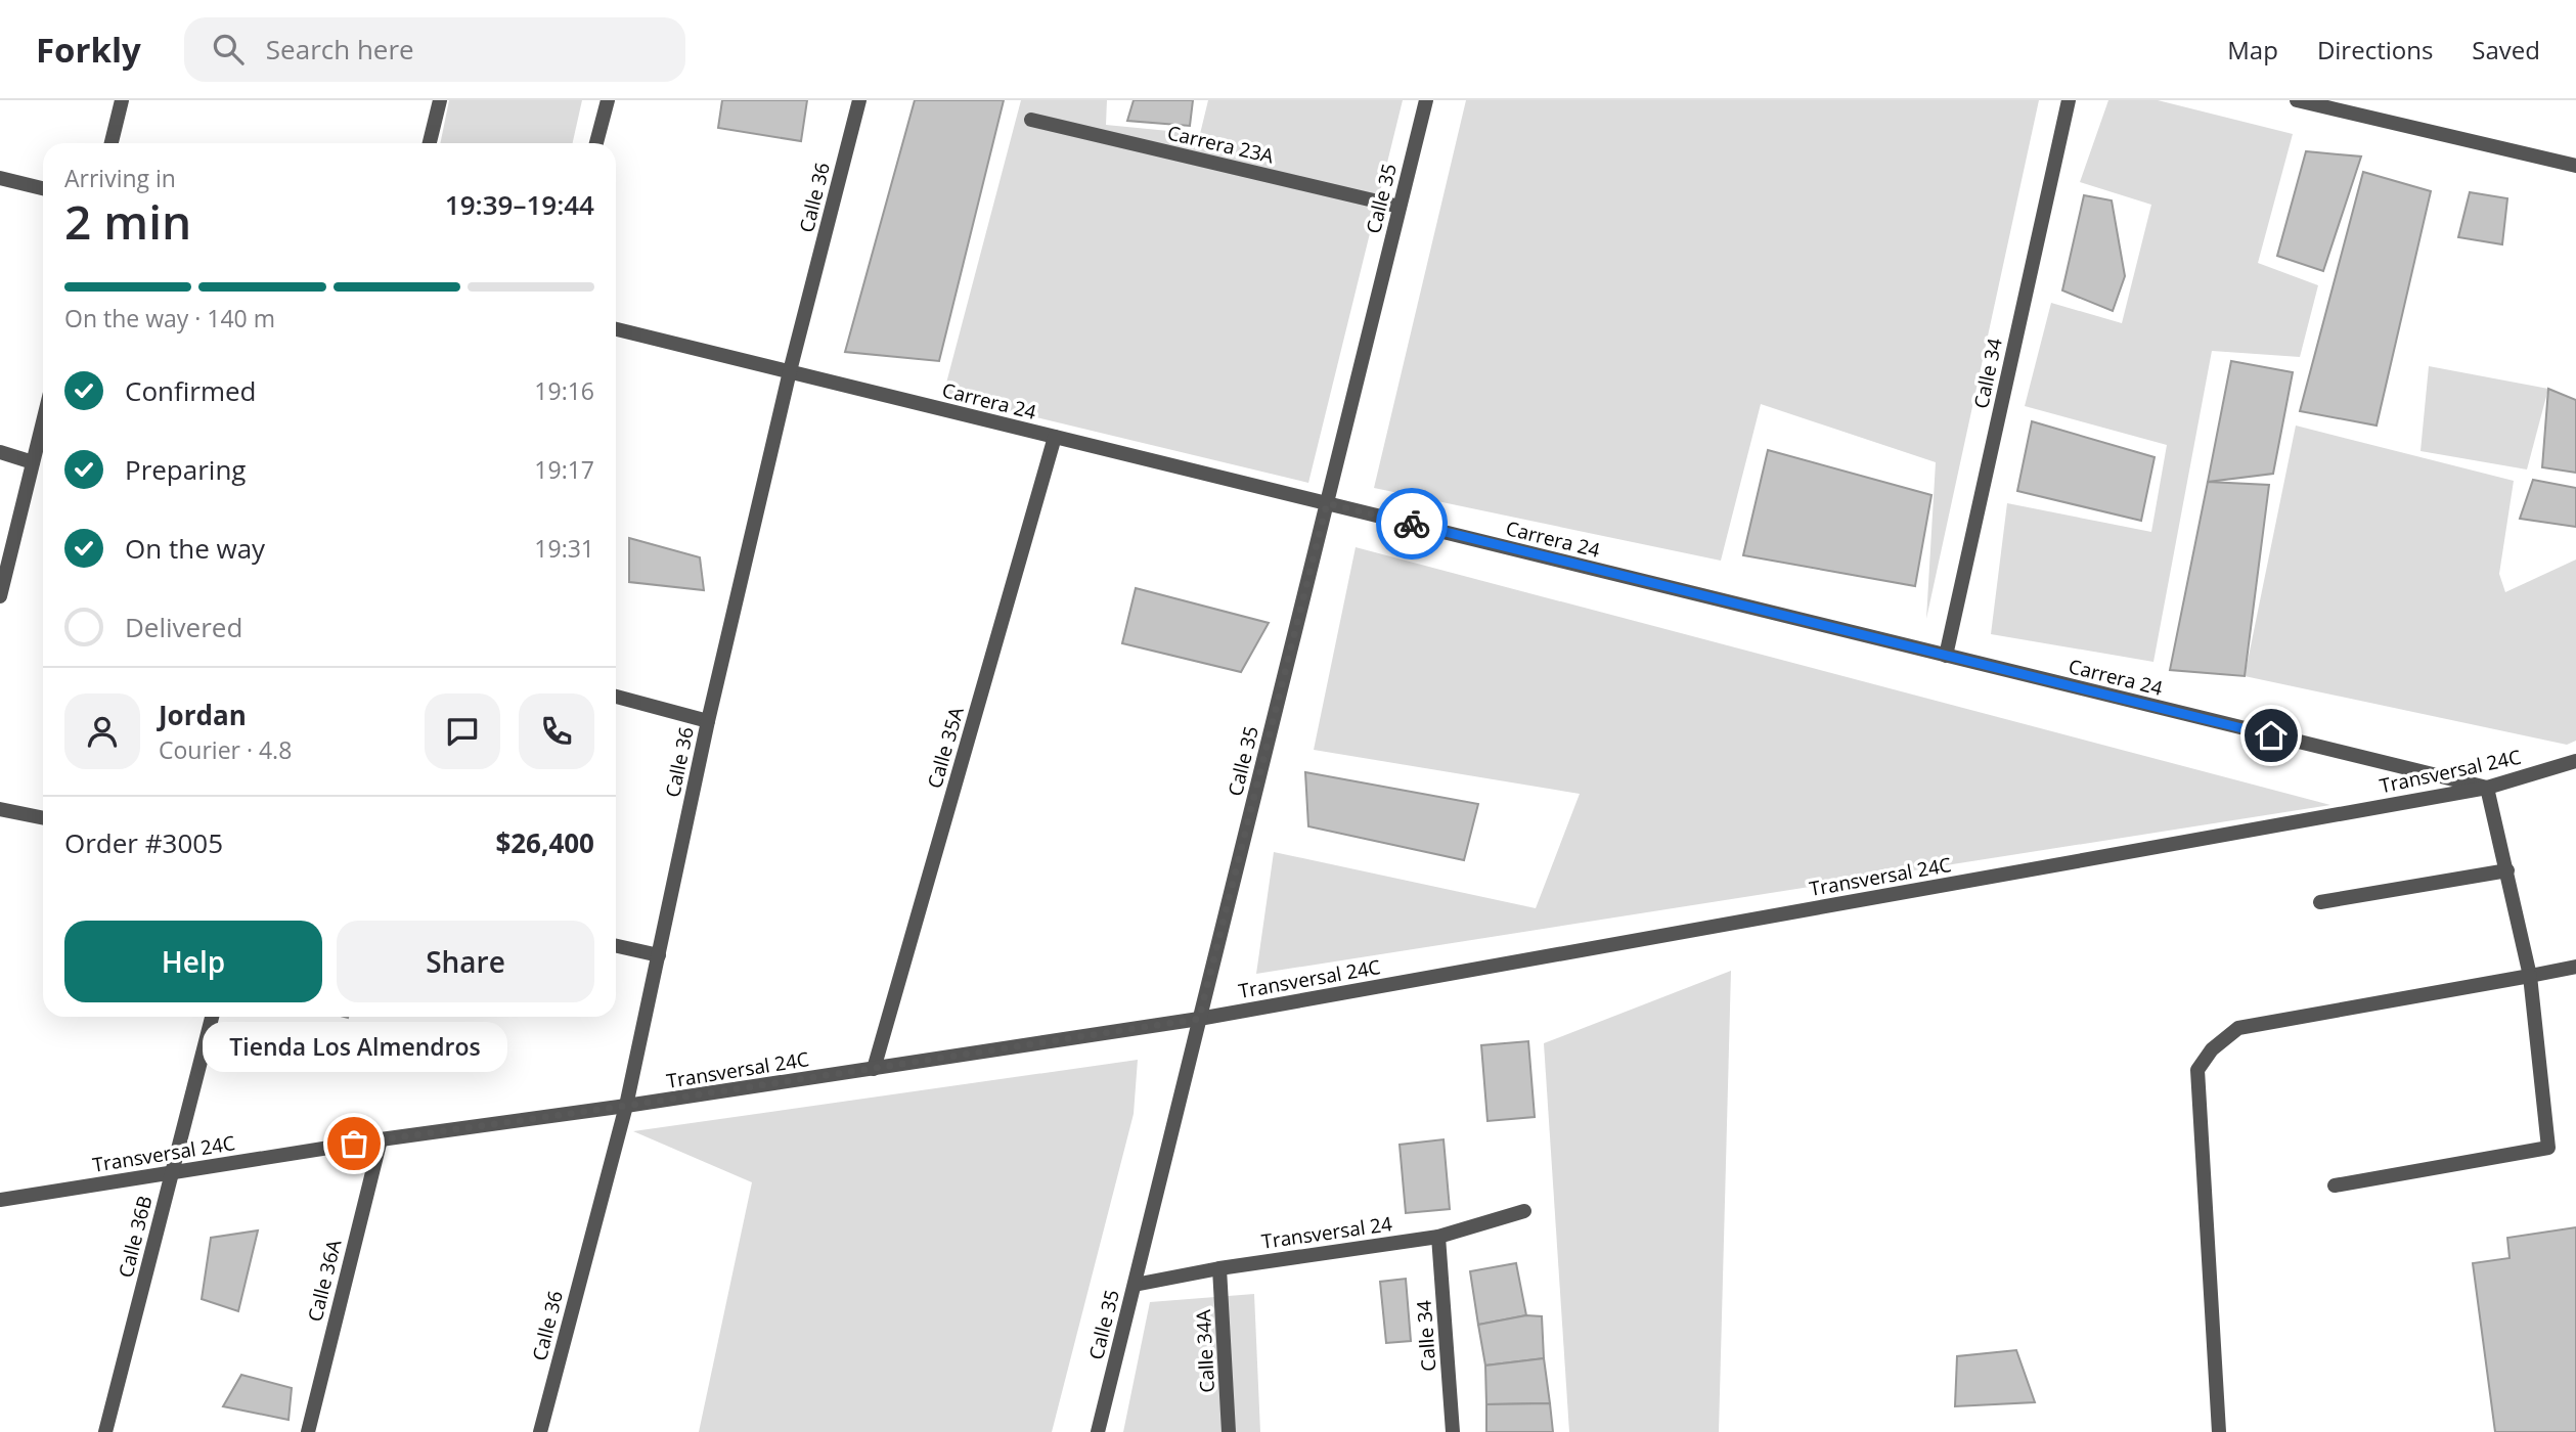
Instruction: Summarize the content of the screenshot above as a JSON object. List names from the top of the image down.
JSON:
{
  "streets": {
    "street": [
      "Carrera 23A",
      "Calle 36",
      "Calle 35",
      "Calle 34",
      "Carrera 24",
      "Calle 35A",
      "Transversal 24C",
      "Transversal 24",
      "Calle 36B",
      "Calle 36A",
      "Calle 34A"
    ]
  },
  "crossings": [
    ["Carrera 23A", "Calle 35"],
    ["Calle 36", "Carrera 24"],
    ["Calle 36", "Transversal 24C"],
    ["Calle 35", "Carrera 24"],
    ["Calle 35", "Transversal 24C"],
    ["Calle 35", "Transversal 24"],
    ["Calle 34", "Carrera 24"],
    ["Calle 34", "Transversal 24"],
    ["Carrera 24", "Calle 35A"],
    ["Carrera 24", "Transversal 24C"],
    ["Calle 35A", "Transversal 24C"],
    ["Transversal 24C", "Calle 36B"],
    ["Transversal 24C", "Calle 36A"],
    ["Transversal 24", "Calle 34A"]
  ],
  "places": ["Tienda Los Almendros"],
  "page": {
    "header": "Forkly",
    "search": "Search here",
    "nav": ["Map", "Directions", "Saved"],
    "heading": ["2 min", "Arriving in", "19:39–19:44"],
    "panel": [
      "Jordan",
      "Courier · 4.8",
      "Order #3005",
      "$26,400"
    ],
    "bar": "On the way · 140 m",
    "list": [
      ["Confirmed", "19:16"],
      ["Preparing", "19:17"],
      ["On the way", "19:31"],
      "Delivered"
    ],
    "buttons": ["Help", "Share"],
    "bubble": "Tienda Los Almendros"
  }
}
